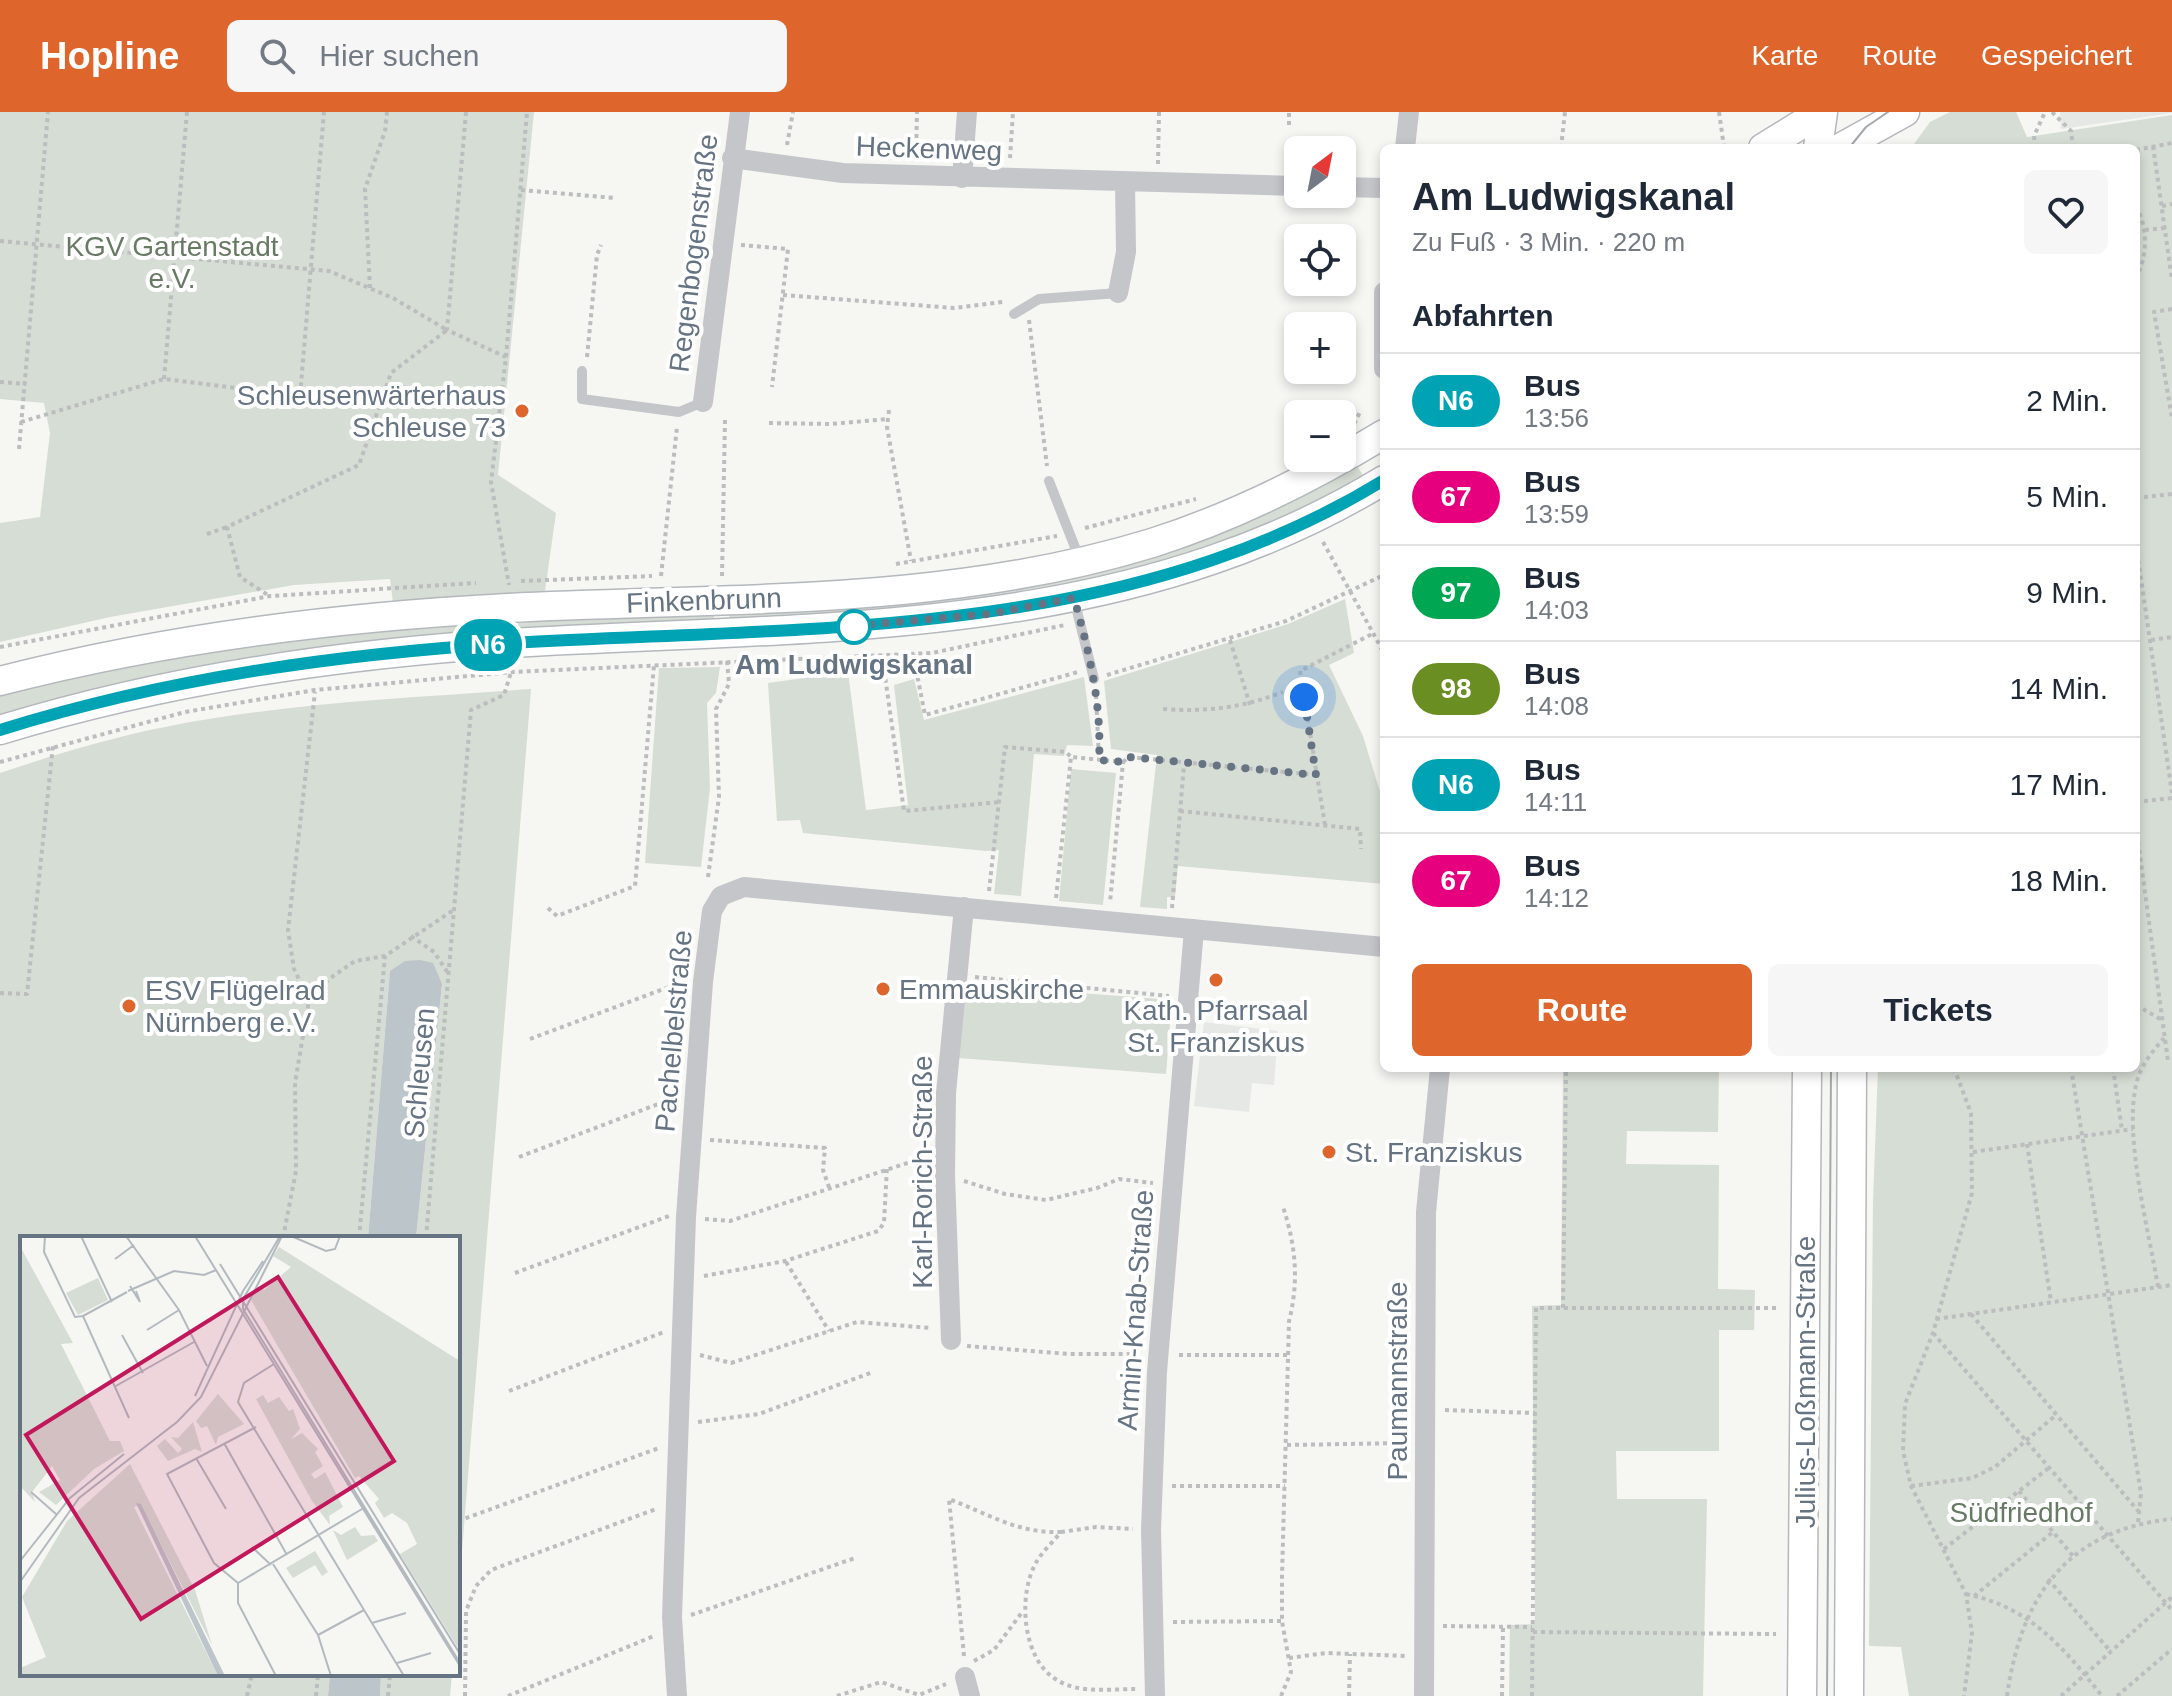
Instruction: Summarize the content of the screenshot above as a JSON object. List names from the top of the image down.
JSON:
{
  "streets": {
    "main road": ["Finkenbrunn", "Julius-Loßmann-Straße"],
    "street": [
      "Heckenweg",
      "Regenbogenstraße",
      "Pachelbelstraße",
      "Karl-Rorich-Straße",
      "Armin-Knab-Straße",
      "Paumannstraße"
    ],
    "path": ["Schleusen"]
  },
  "crossings": [
    ["Heckenweg", "Regenbogenstraße"],
    ["Pachelbelstraße", "Karl-Rorich-Straße"],
    ["Pachelbelstraße", "Armin-Knab-Straße"]
  ],
  "parks": ["KGV Gartenstadt e.V.", "Südfriedhof"],
  "places": [
    "Schleusenwärterhaus Schleuse 73",
    "Am Ludwigskanal",
    "Kath. Pfarrsaal St. Franziskus",
    "Emmauskirche",
    "ESV Flügelrad Nürnberg e.V.",
    "St. Franziskus"
  ],
  "lines": ["bus line N6"],
  "north": "top right",
  "page": {
    "header": "Hopline",
    "search": "Hier suchen",
    "nav": ["Karte", "Route", "Gespeichert"],
    "on_map": "N6",
    "map_buttons": ["+", "−"],
    "heading": [
      ["Am Ludwigskanal", "Zu Fuß · 3 Min. · 220 m"],
      "Abfahrten"
    ],
    "list": [
      {
        "mark": "N6",
        "name": "Bus",
        "note": "13:56",
        "value": "2 Min."
      },
      {
        "mark": "67",
        "name": "Bus",
        "note": "13:59",
        "value": "5 Min."
      },
      {
        "mark": "97",
        "name": "Bus",
        "note": "14:03",
        "value": "9 Min."
      },
      {
        "mark": "98",
        "name": "Bus",
        "note": "14:08",
        "value": "14 Min."
      },
      {
        "mark": "N6",
        "name": "Bus",
        "note": "14:11",
        "value": "17 Min."
      },
      {
        "mark": "67",
        "name": "Bus",
        "note": "14:12",
        "value": "18 Min."
      }
    ],
    "buttons": ["Route", "Tickets"]
  }
}
